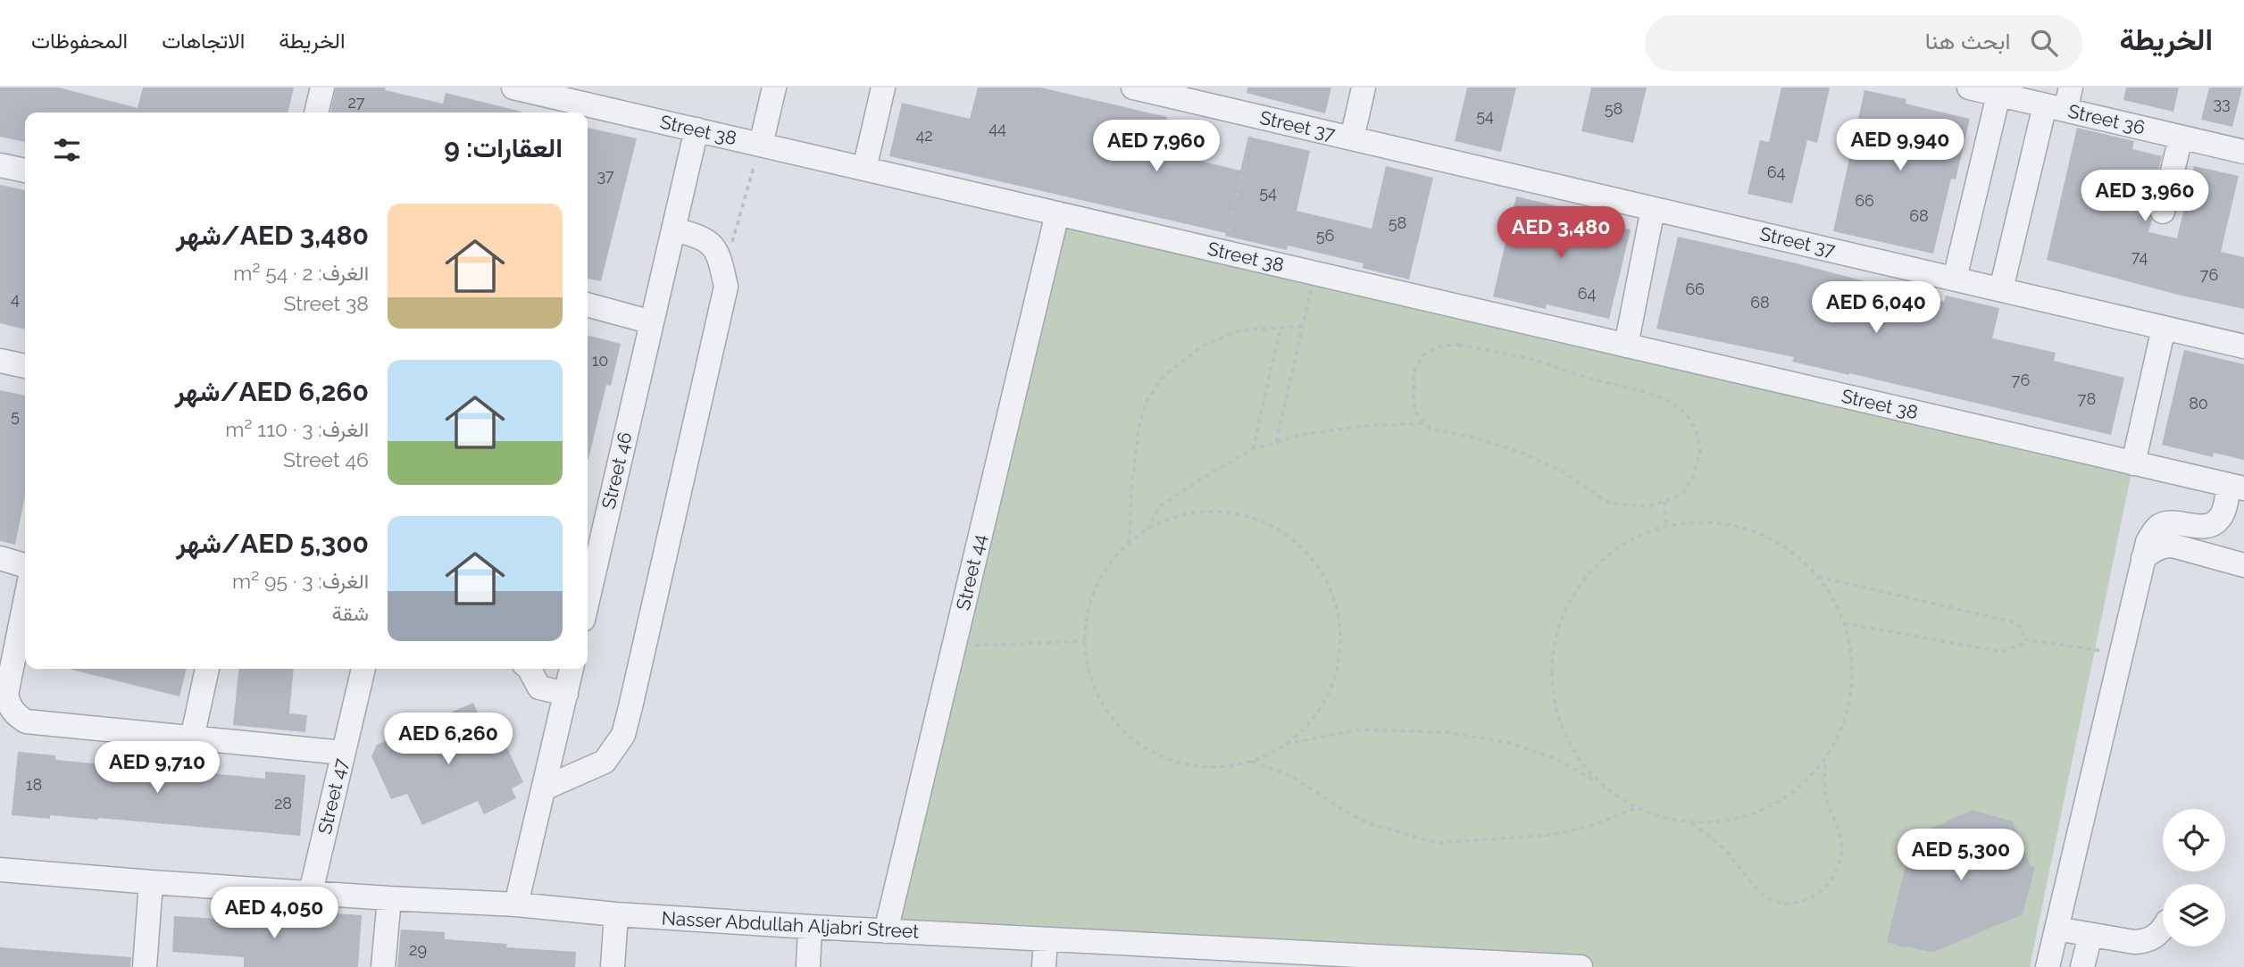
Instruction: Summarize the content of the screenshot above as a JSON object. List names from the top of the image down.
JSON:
{
  "streets": {
    "street": [
      "Street 36",
      "Street 37",
      "Street 38",
      "Street 46",
      "Street 44",
      "Street 47",
      "Nasser Abdullah Aljabri Street"
    ]
  },
  "crossings": [
    ["Street 38", "Street 46"],
    ["Street 38", "Street 44"],
    ["Street 44", "Nasser Abdullah Aljabri Street"],
    ["Street 47", "Nasser Abdullah Aljabri Street"]
  ],
  "house_numbers": [
    "27",
    "33",
    "58",
    "54",
    "44",
    "42",
    "64",
    "37",
    "54",
    "66",
    "68",
    "58",
    "56",
    "74",
    "76",
    "66",
    "64",
    "4",
    "68",
    "10",
    "76",
    "78",
    "80",
    "5",
    "18",
    "28",
    "29"
  ],
  "page": {
    "header": "الخريطة",
    "search": "ابحث هنا",
    "nav": ["الخريطة", "الاتجاهات", "المحفوظات"],
    "heading": "العقارات: 9",
    "price": [
      "AED 9,940",
      "AED 7,960",
      "AED 3,960",
      "AED 3,480",
      "AED 6,040",
      "AED 6,260",
      "AED 9,710",
      "AED 5,300",
      "AED 4,050"
    ],
    "list": [
      {
        "name": "AED 3,480/شهر",
        "note": "الغرف: 2 · 54 m² · Street 38"
      },
      {
        "name": "AED 6,260/شهر",
        "note": "الغرف: 3 · 110 m² · Street 46"
      },
      {
        "name": "AED 5,300/شهر",
        "note": "الغرف: 3 · 95 m² · شقة"
      }
    ]
  }
}
